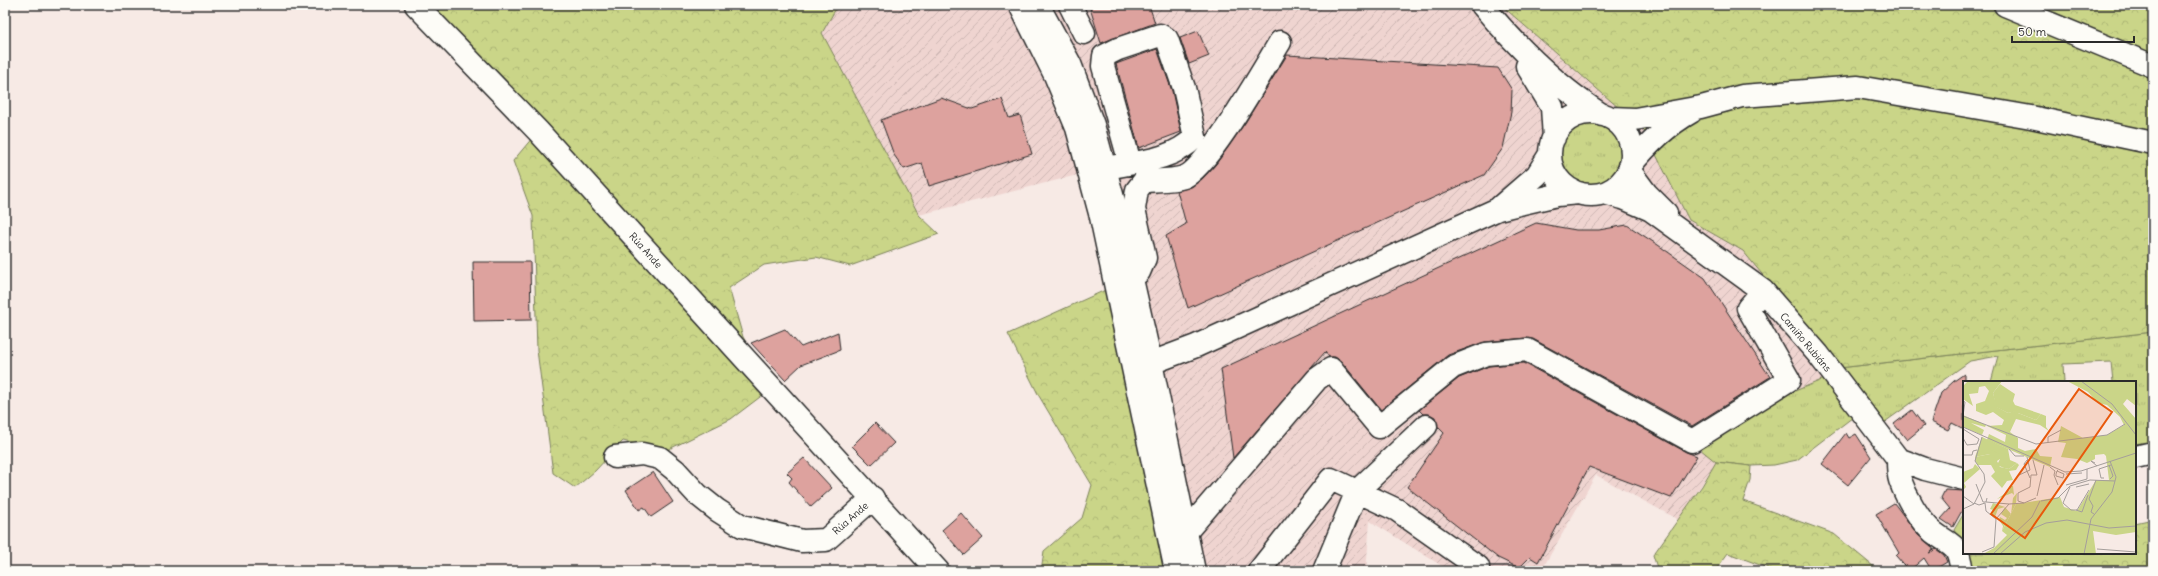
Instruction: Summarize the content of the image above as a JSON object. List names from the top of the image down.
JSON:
{
  "streets": {
    "main road": ["Rúa Ande", "Camiño Rubiáns"]
  },
  "scale_bar": "50 m"
}
